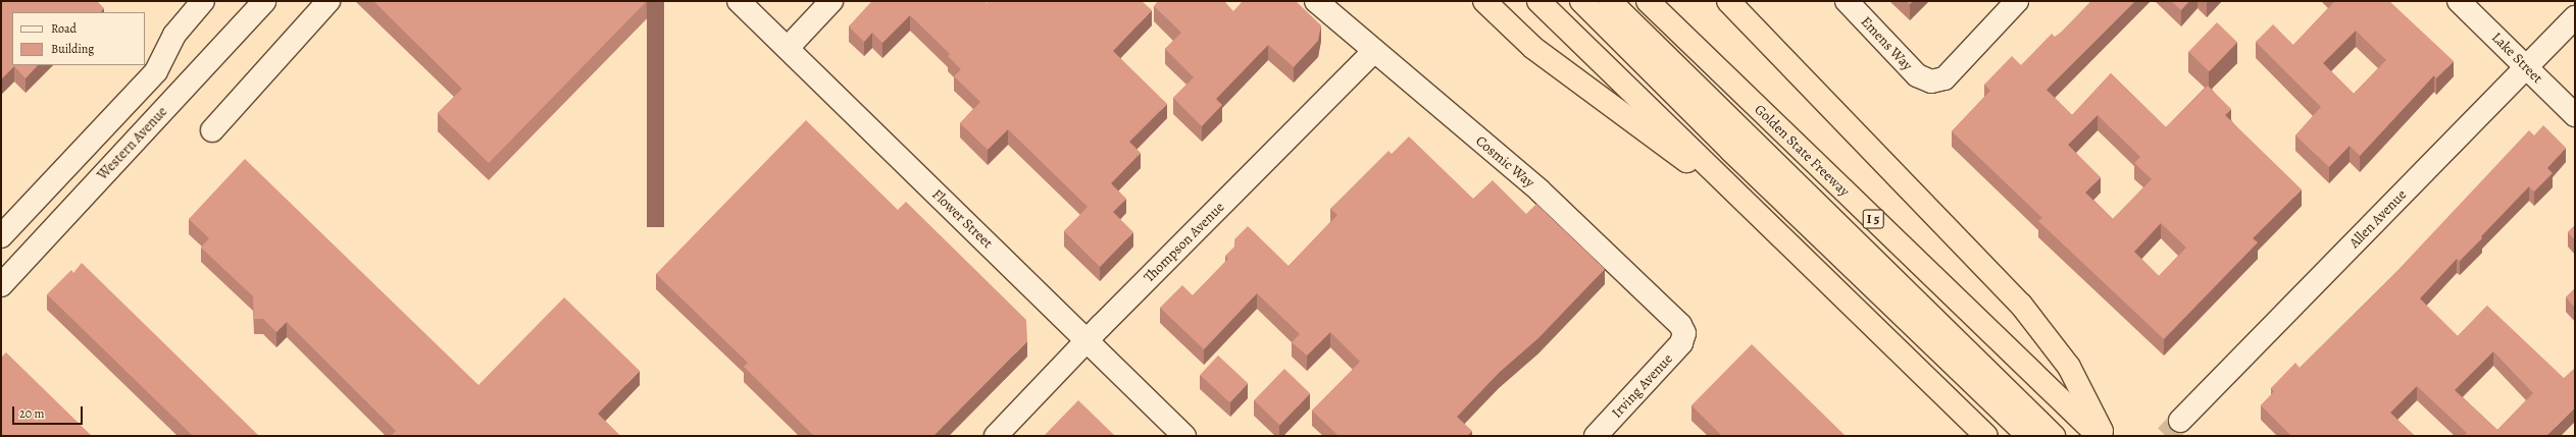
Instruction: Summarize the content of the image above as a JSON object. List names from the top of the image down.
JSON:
{
  "streets": {
    "highway": ["Golden State Freeway", "I 5"],
    "street": [
      "Emens Way",
      "Lake Street",
      "Western Avenue",
      "Cosmic Way",
      "Flower Street",
      "Allen Avenue",
      "Thompson Avenue",
      "Irving Avenue"
    ]
  },
  "crossings": [
    ["Lake Street", "Allen Avenue"],
    ["Cosmic Way", "Thompson Avenue"],
    ["Cosmic Way", "Irving Avenue"],
    ["Flower Street", "Thompson Avenue"]
  ],
  "legend": ["Road", "Building"],
  "scale_bar": "20 m"
}
